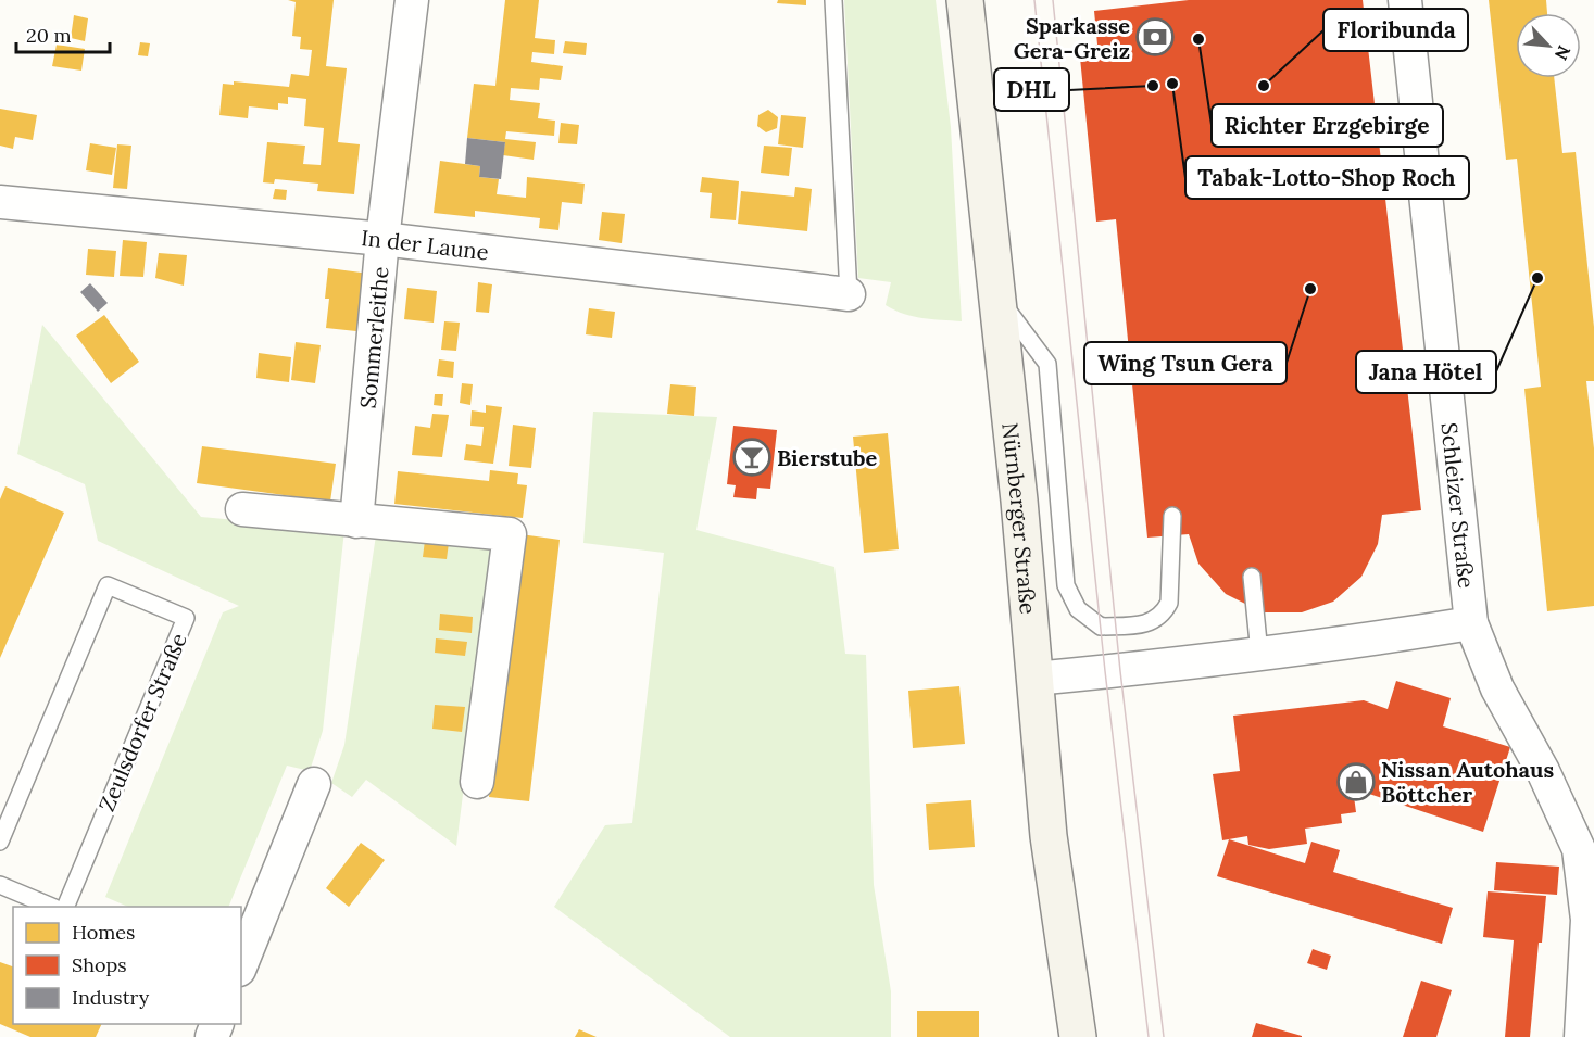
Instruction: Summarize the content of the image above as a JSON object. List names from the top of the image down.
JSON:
{
  "streets": {
    "main road": ["Nürnberger Straße"],
    "street": ["In der Laune", "Sommerleithe", "Schleizer Straße"],
    "lane": ["Zeulsdorfer Straße"]
  },
  "crossings": [
    ["In der Laune", "Sommerleithe"]
  ],
  "places": {
    "bank": ["Sparkasse Gera-Greiz"],
    "other": [
      "Richter Erzgebirge",
      "Tabak-Lotto-Shop Roch",
      "DHL",
      "Floribunda",
      "Jana Hötel",
      "Wing Tsun Gera"
    ],
    "bar": ["Bierstube"],
    "shop": ["Nissan Autohaus Böttcher"]
  },
  "legend": ["Homes", "Shops", "Industry"],
  "scale_bar": "20 m",
  "north": "bottom right"
}
